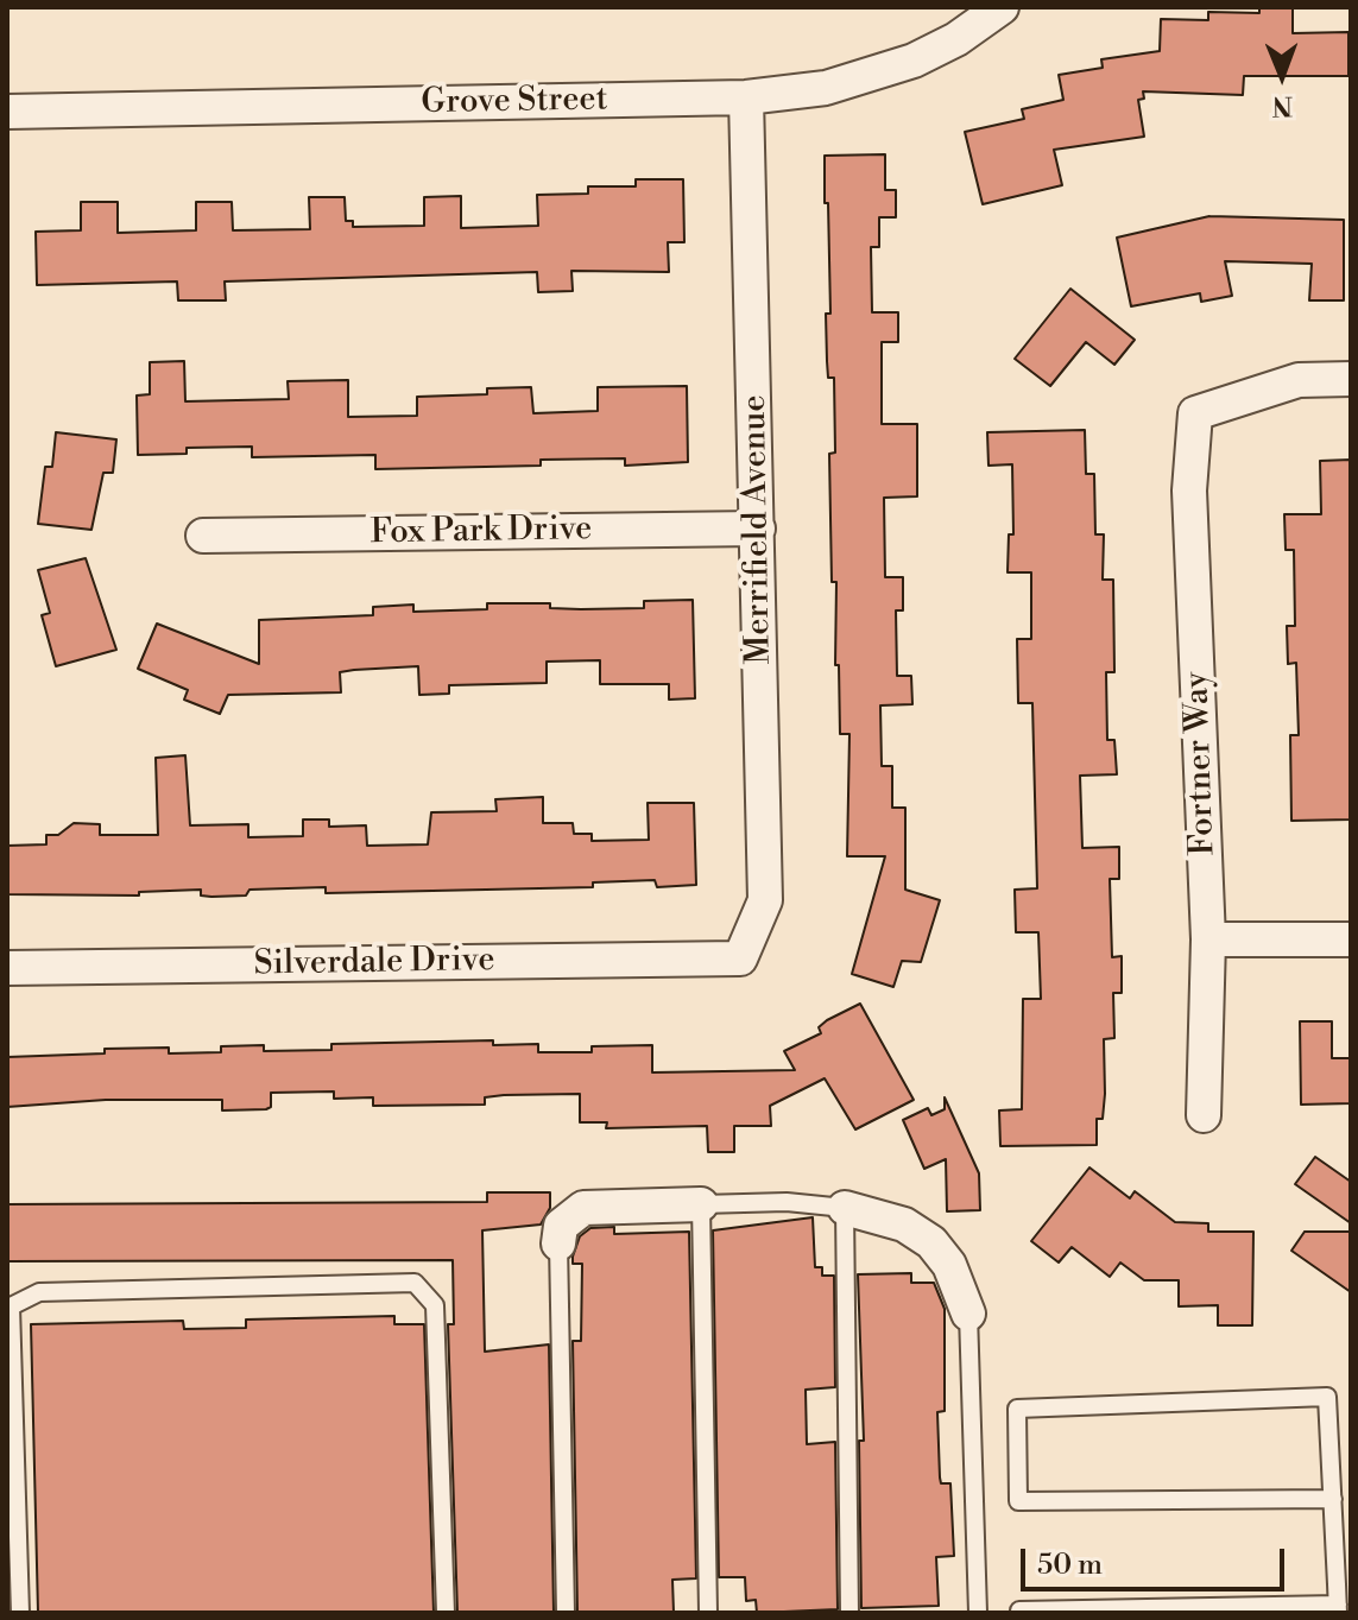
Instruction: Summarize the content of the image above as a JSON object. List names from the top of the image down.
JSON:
{
  "streets": {
    "street": [
      "Grove Street",
      "Merrifield Avenue",
      "Fox Park Drive",
      "Fortner Way",
      "Silverdale Drive"
    ]
  },
  "crossings": [
    ["Grove Street", "Merrifield Avenue"],
    ["Merrifield Avenue", "Fox Park Drive"],
    ["Merrifield Avenue", "Silverdale Drive"]
  ],
  "scale_bar": "50 m",
  "north": "bottom"
}
